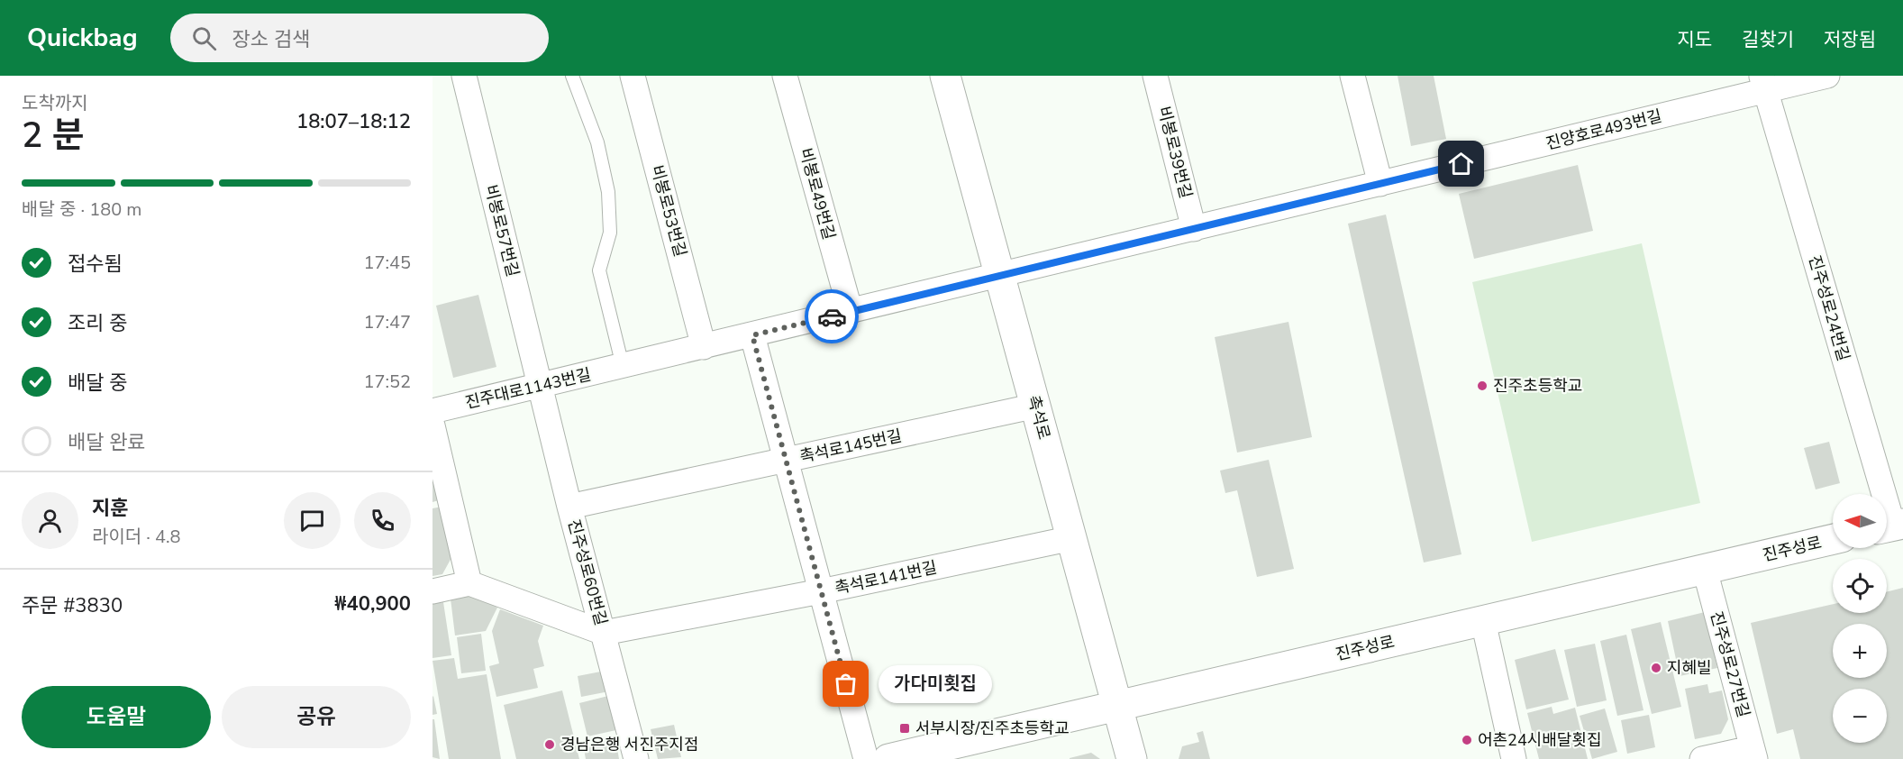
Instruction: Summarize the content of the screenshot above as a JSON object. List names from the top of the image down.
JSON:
{
  "streets": {
    "street": [
      "진양호로493번길",
      "비봉로39번길",
      "비봉로49번길",
      "비봉로53번길",
      "비봉로57번길",
      "진주성로24번길",
      "진주대로1143번길",
      "촉석로",
      "촉석로145번길",
      "진주성로",
      "진주성로60번길",
      "촉석로141번길",
      "진주성로27번길"
    ]
  },
  "crossings": [
    ["진양호로493번길", "비봉로39번길"],
    ["진양호로493번길", "진주성로24번길"],
    ["진양호로493번길", "진주대로1143번길"],
    ["진양호로493번길", "촉석로"],
    ["비봉로49번길", "진주대로1143번길"],
    ["비봉로53번길", "진주대로1143번길"],
    ["비봉로57번길", "진주대로1143번길"],
    ["비봉로57번길", "진주성로60번길"],
    ["진주대로1143번길", "촉석로"],
    ["진주대로1143번길", "진주성로60번길"],
    ["촉석로", "촉석로145번길"],
    ["촉석로", "진주성로"],
    ["촉석로", "촉석로141번길"],
    ["촉석로145번길", "진주성로60번길"],
    ["진주성로", "진주성로27번길"],
    ["진주성로60번길", "촉석로141번길"]
  ],
  "places": {
    "other": [
      "진주초등학교",
      "지혜빌",
      "가다미횟집",
      "어촌24시배달횟집",
      "경남은행 서진주지점"
    ],
    "transit": ["서부시장/진주초등학교"]
  },
  "north": "left",
  "page": {
    "header": "Quickbag",
    "search": "장소 검색",
    "nav": ["지도", "길찾기", "저장됨"],
    "heading": ["2 분", "도착까지", "18:07–18:12"],
    "panel": [
      "지훈",
      "라이더 · 4.8",
      "주문 #3830",
      "₩40,900"
    ],
    "bar": "배달 중 · 180 m",
    "list": [
      ["접수됨", "17:45"],
      ["조리 중", "17:47"],
      ["배달 중", "17:52"],
      "배달 완료"
    ],
    "map_buttons": ["+", "−"],
    "bubble": "가다미횟집",
    "buttons": ["도움말", "공유"]
  }
}
